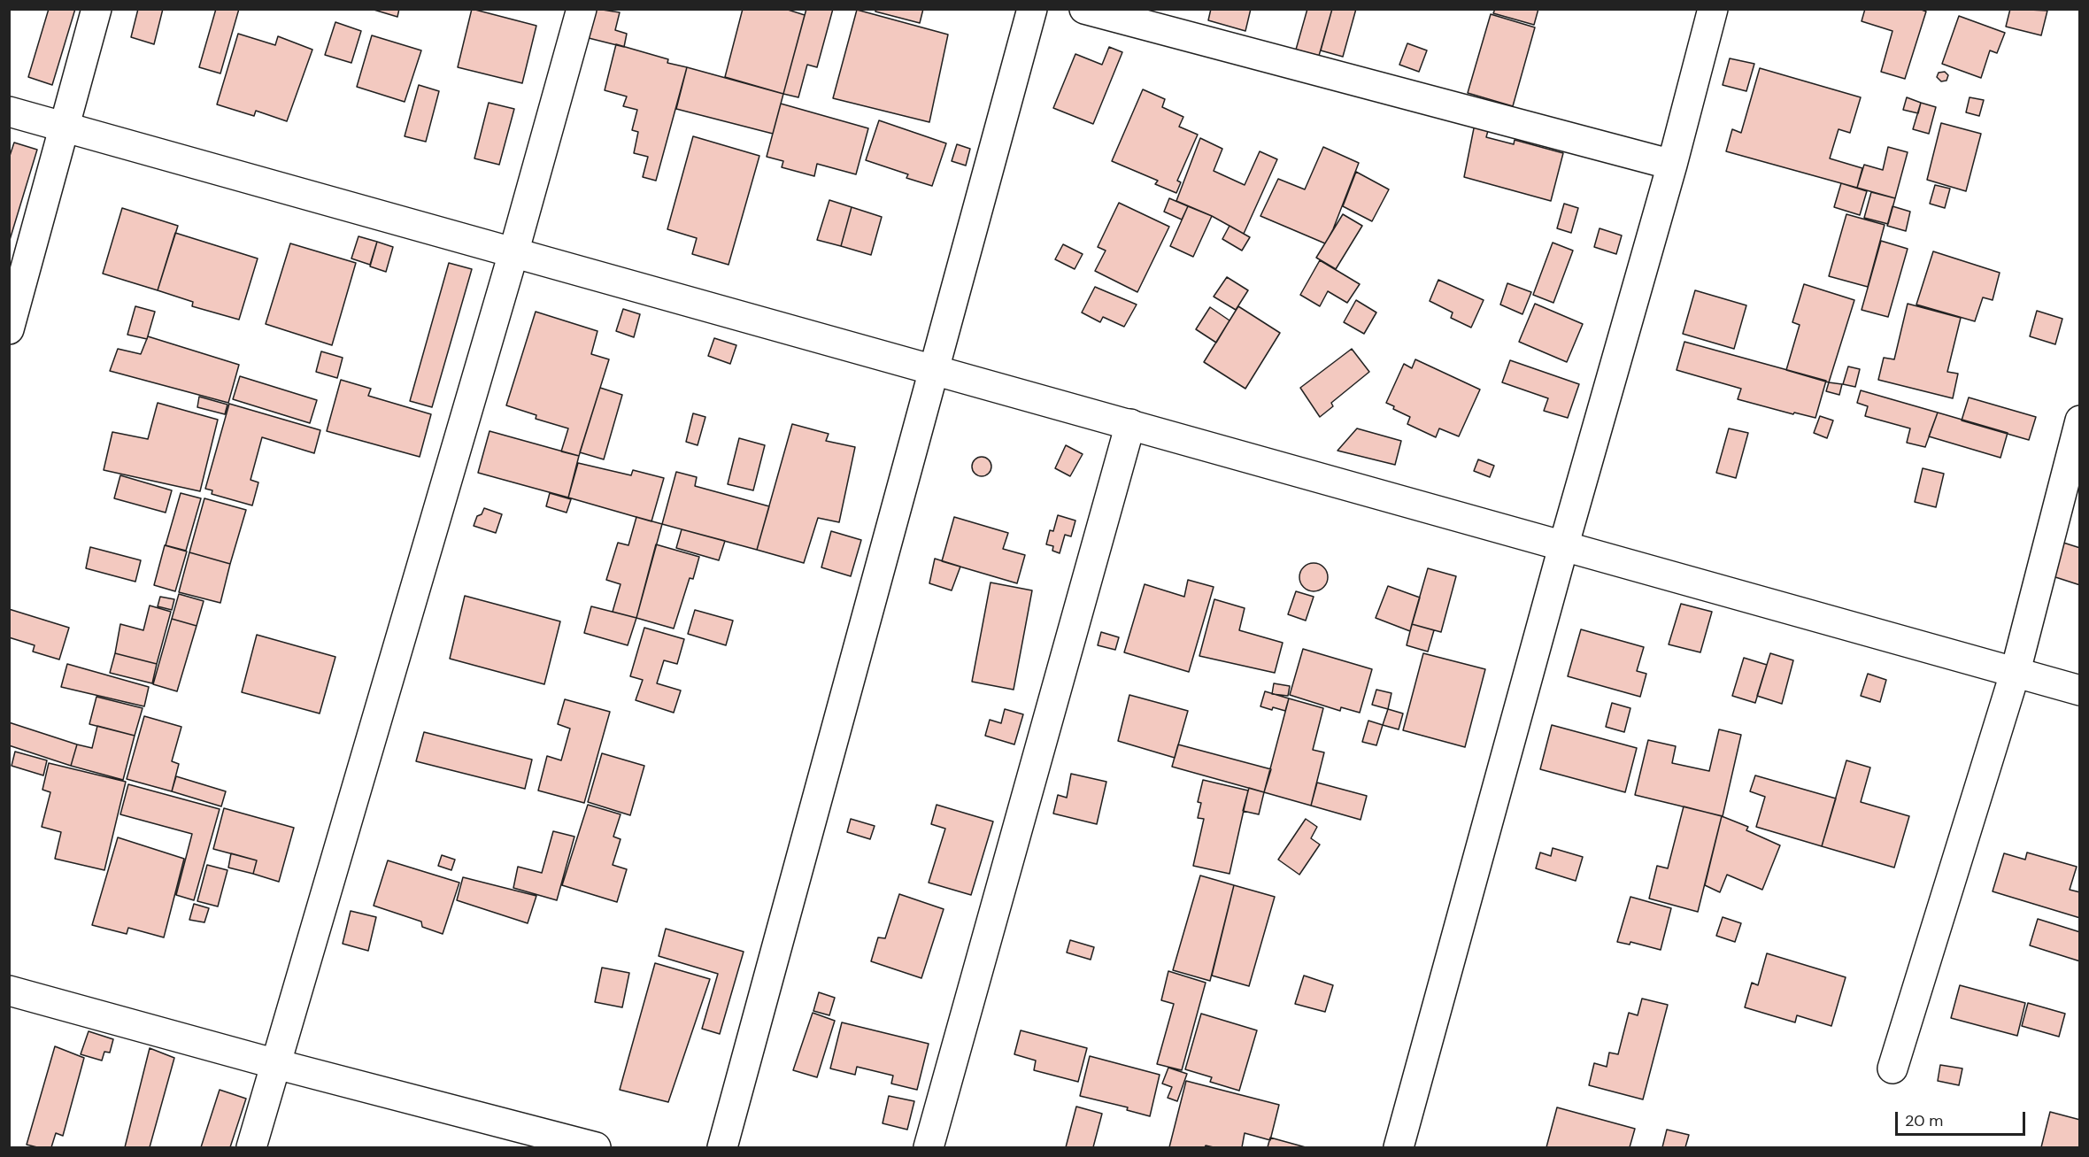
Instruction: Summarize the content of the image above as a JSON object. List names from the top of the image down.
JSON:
{
  "scale_bar": "20 m"
}
